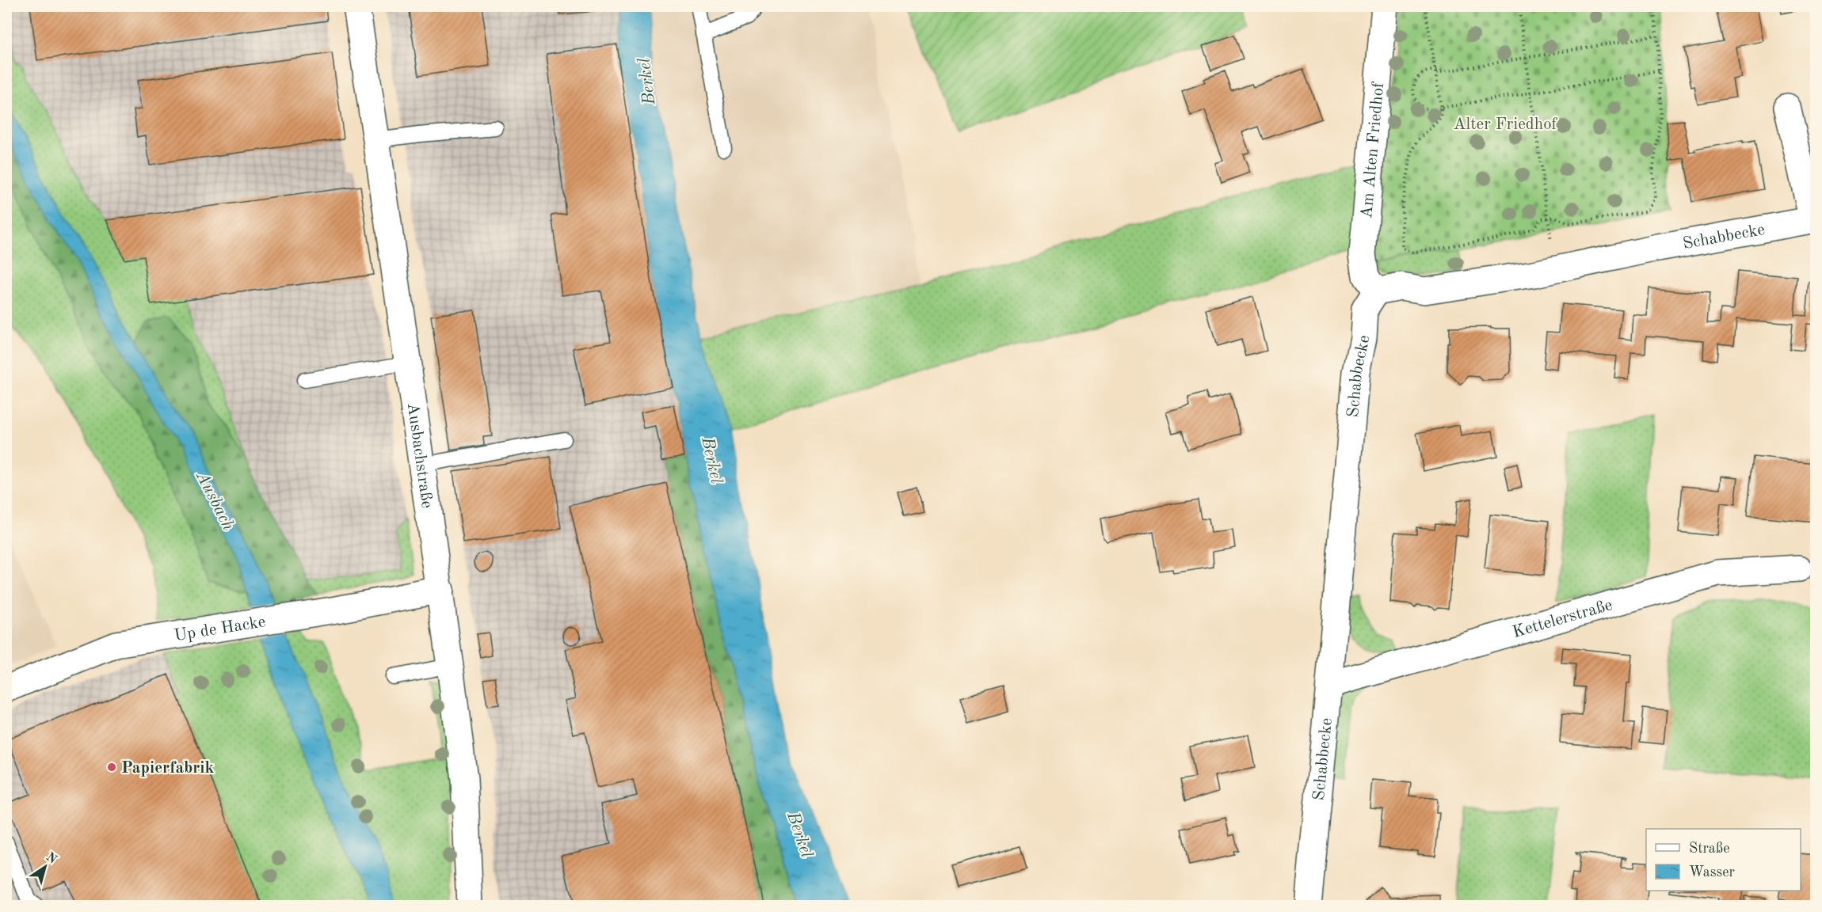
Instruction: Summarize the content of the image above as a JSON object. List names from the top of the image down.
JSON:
{
  "streets": {
    "street": [
      "Am Alten Friedhof",
      "Schabbecke",
      "Ausbachstraße",
      "Kettelerstraße",
      "Up de Hacke"
    ]
  },
  "crossings": [
    ["Am Alten Friedhof", "Schabbecke"],
    ["Schabbecke", "Kettelerstraße"],
    ["Ausbachstraße", "Up de Hacke"]
  ],
  "water": ["Berkel", "Ausbach"],
  "parks": ["Alter Friedhof"],
  "places": ["Papierfabrik"],
  "legend": ["Straße", "Wasser"],
  "north": "top right"
}
